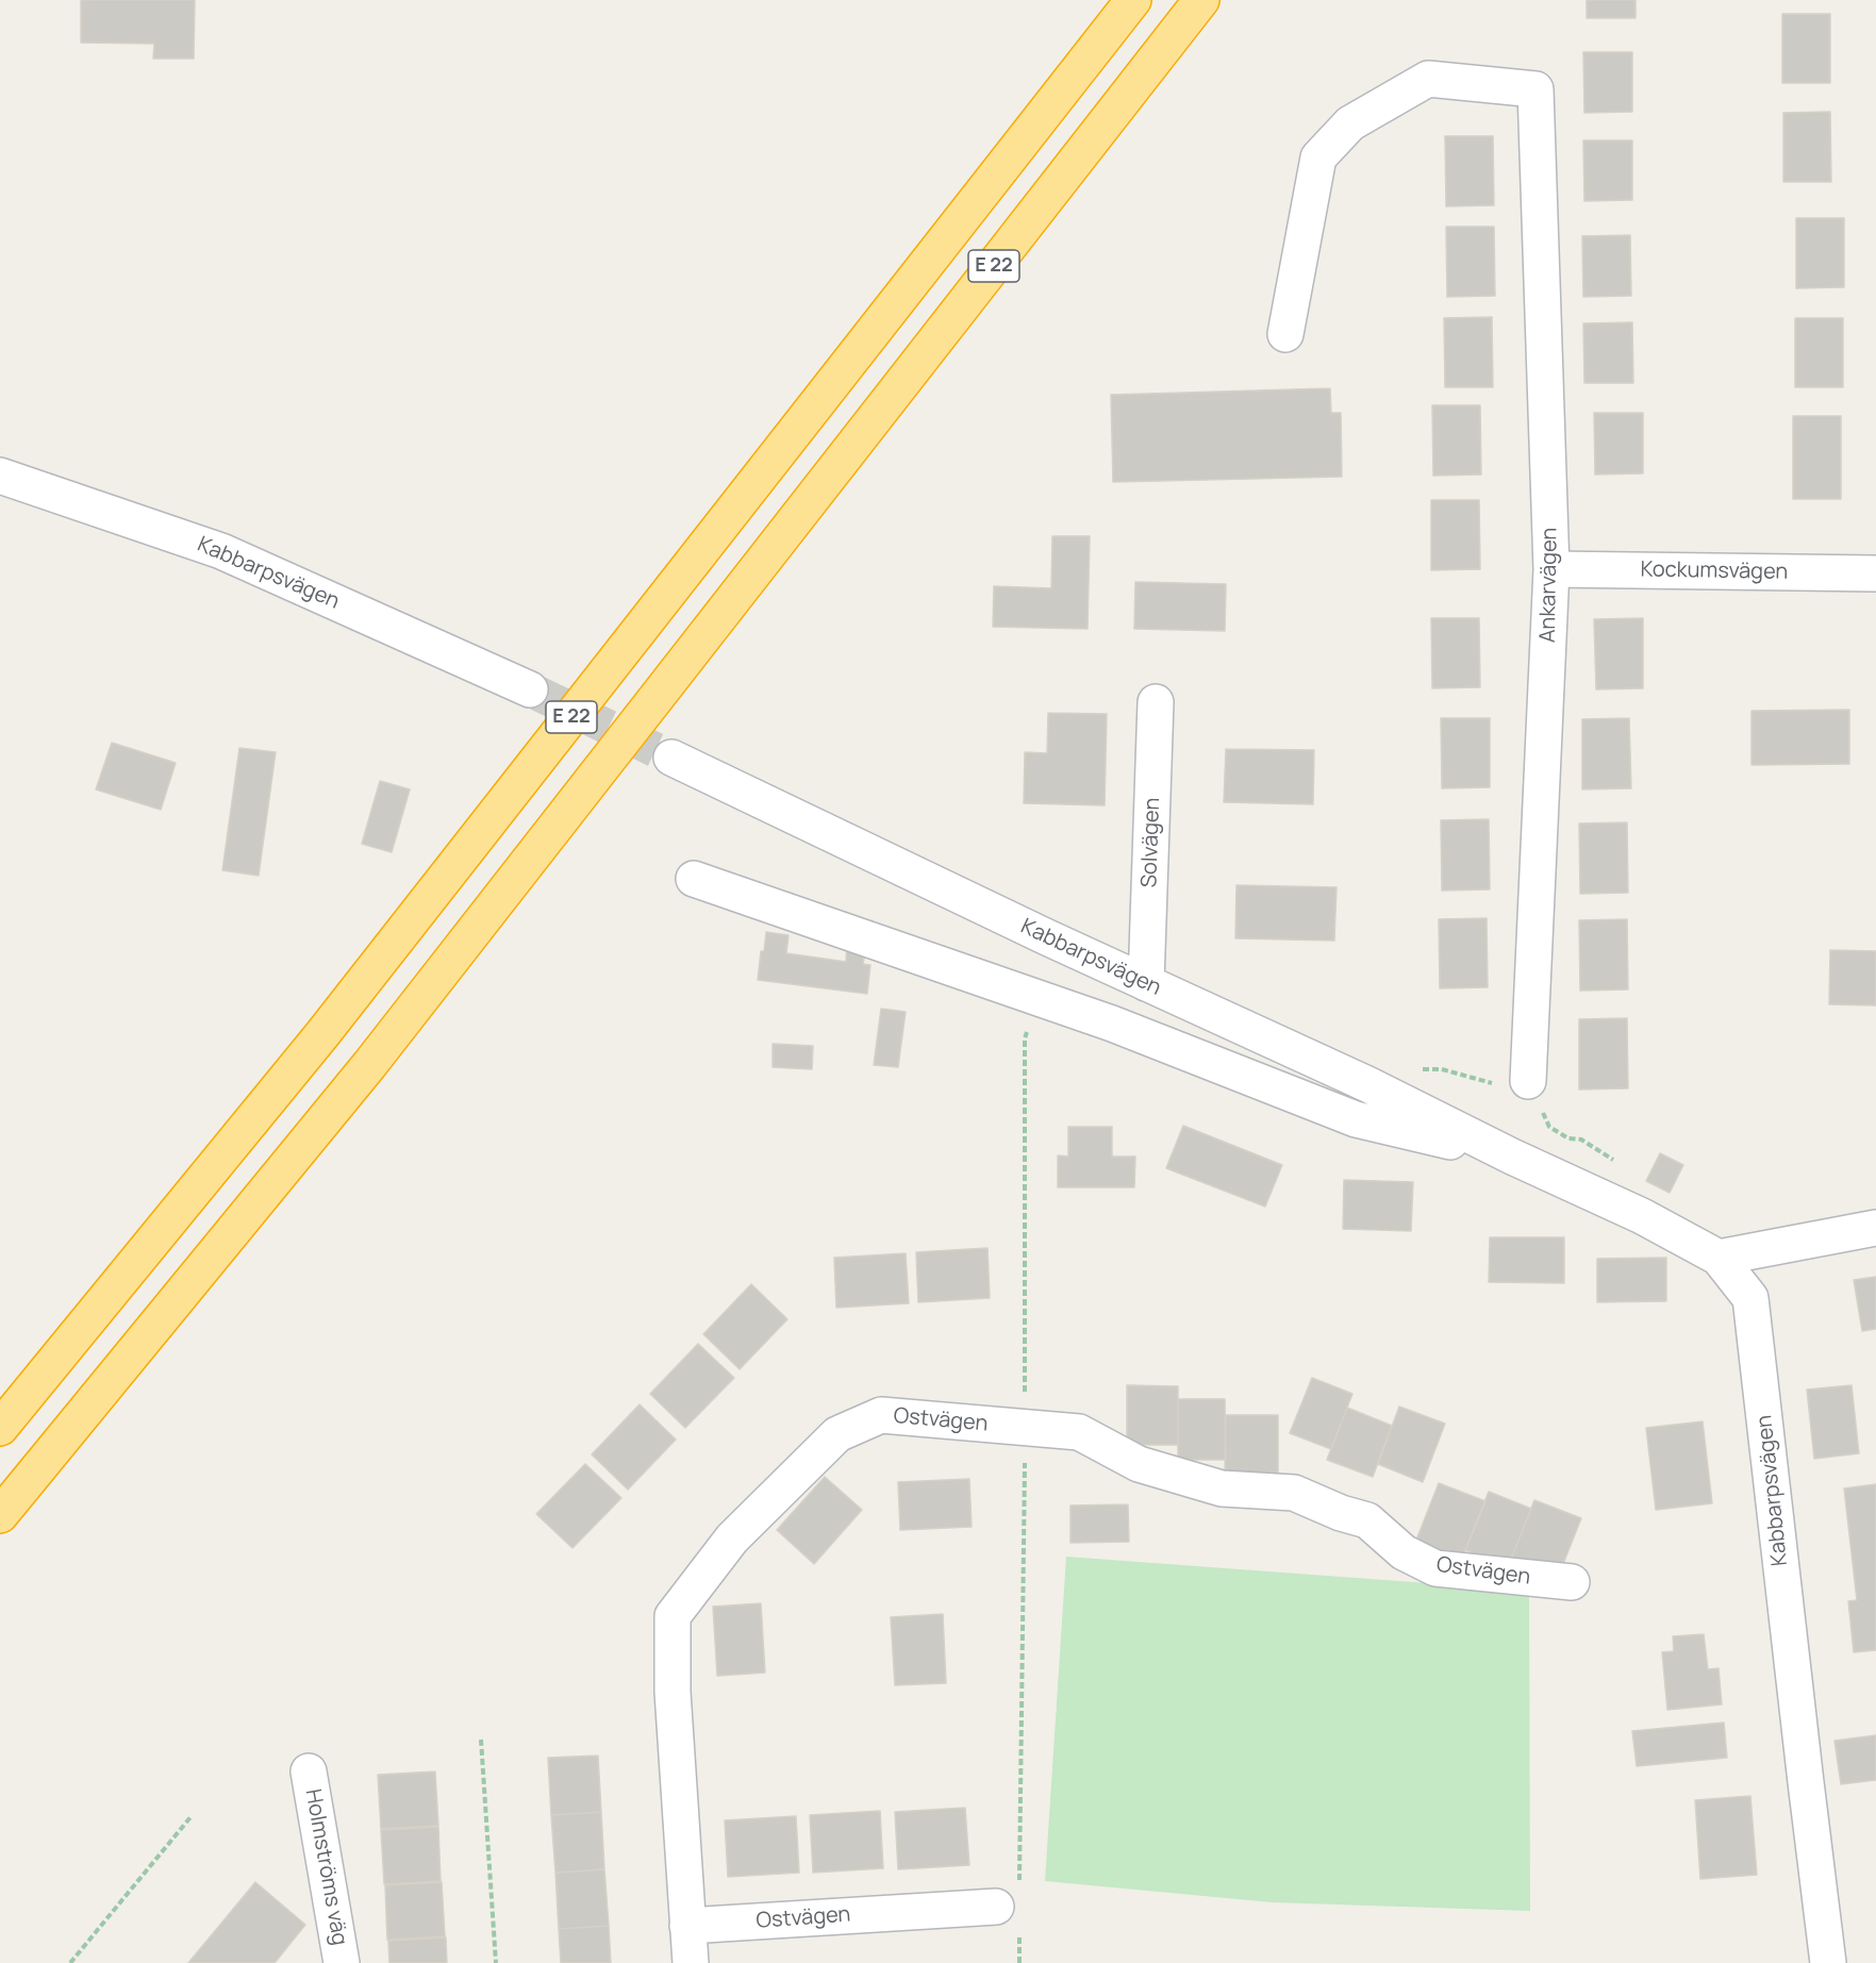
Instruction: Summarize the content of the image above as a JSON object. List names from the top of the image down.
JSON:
{
  "streets": {
    "highway": ["E 22"],
    "street": [
      "Kockumsvägen",
      "Kabbarpsvägen",
      "Ankarvägen",
      "Solvägen",
      "Ostvägen",
      "Holmströms väg"
    ]
  },
  "crossings": [
    ["Kockumsvägen", "Ankarvägen"],
    ["Kabbarpsvägen", "Solvägen"]
  ]
}
